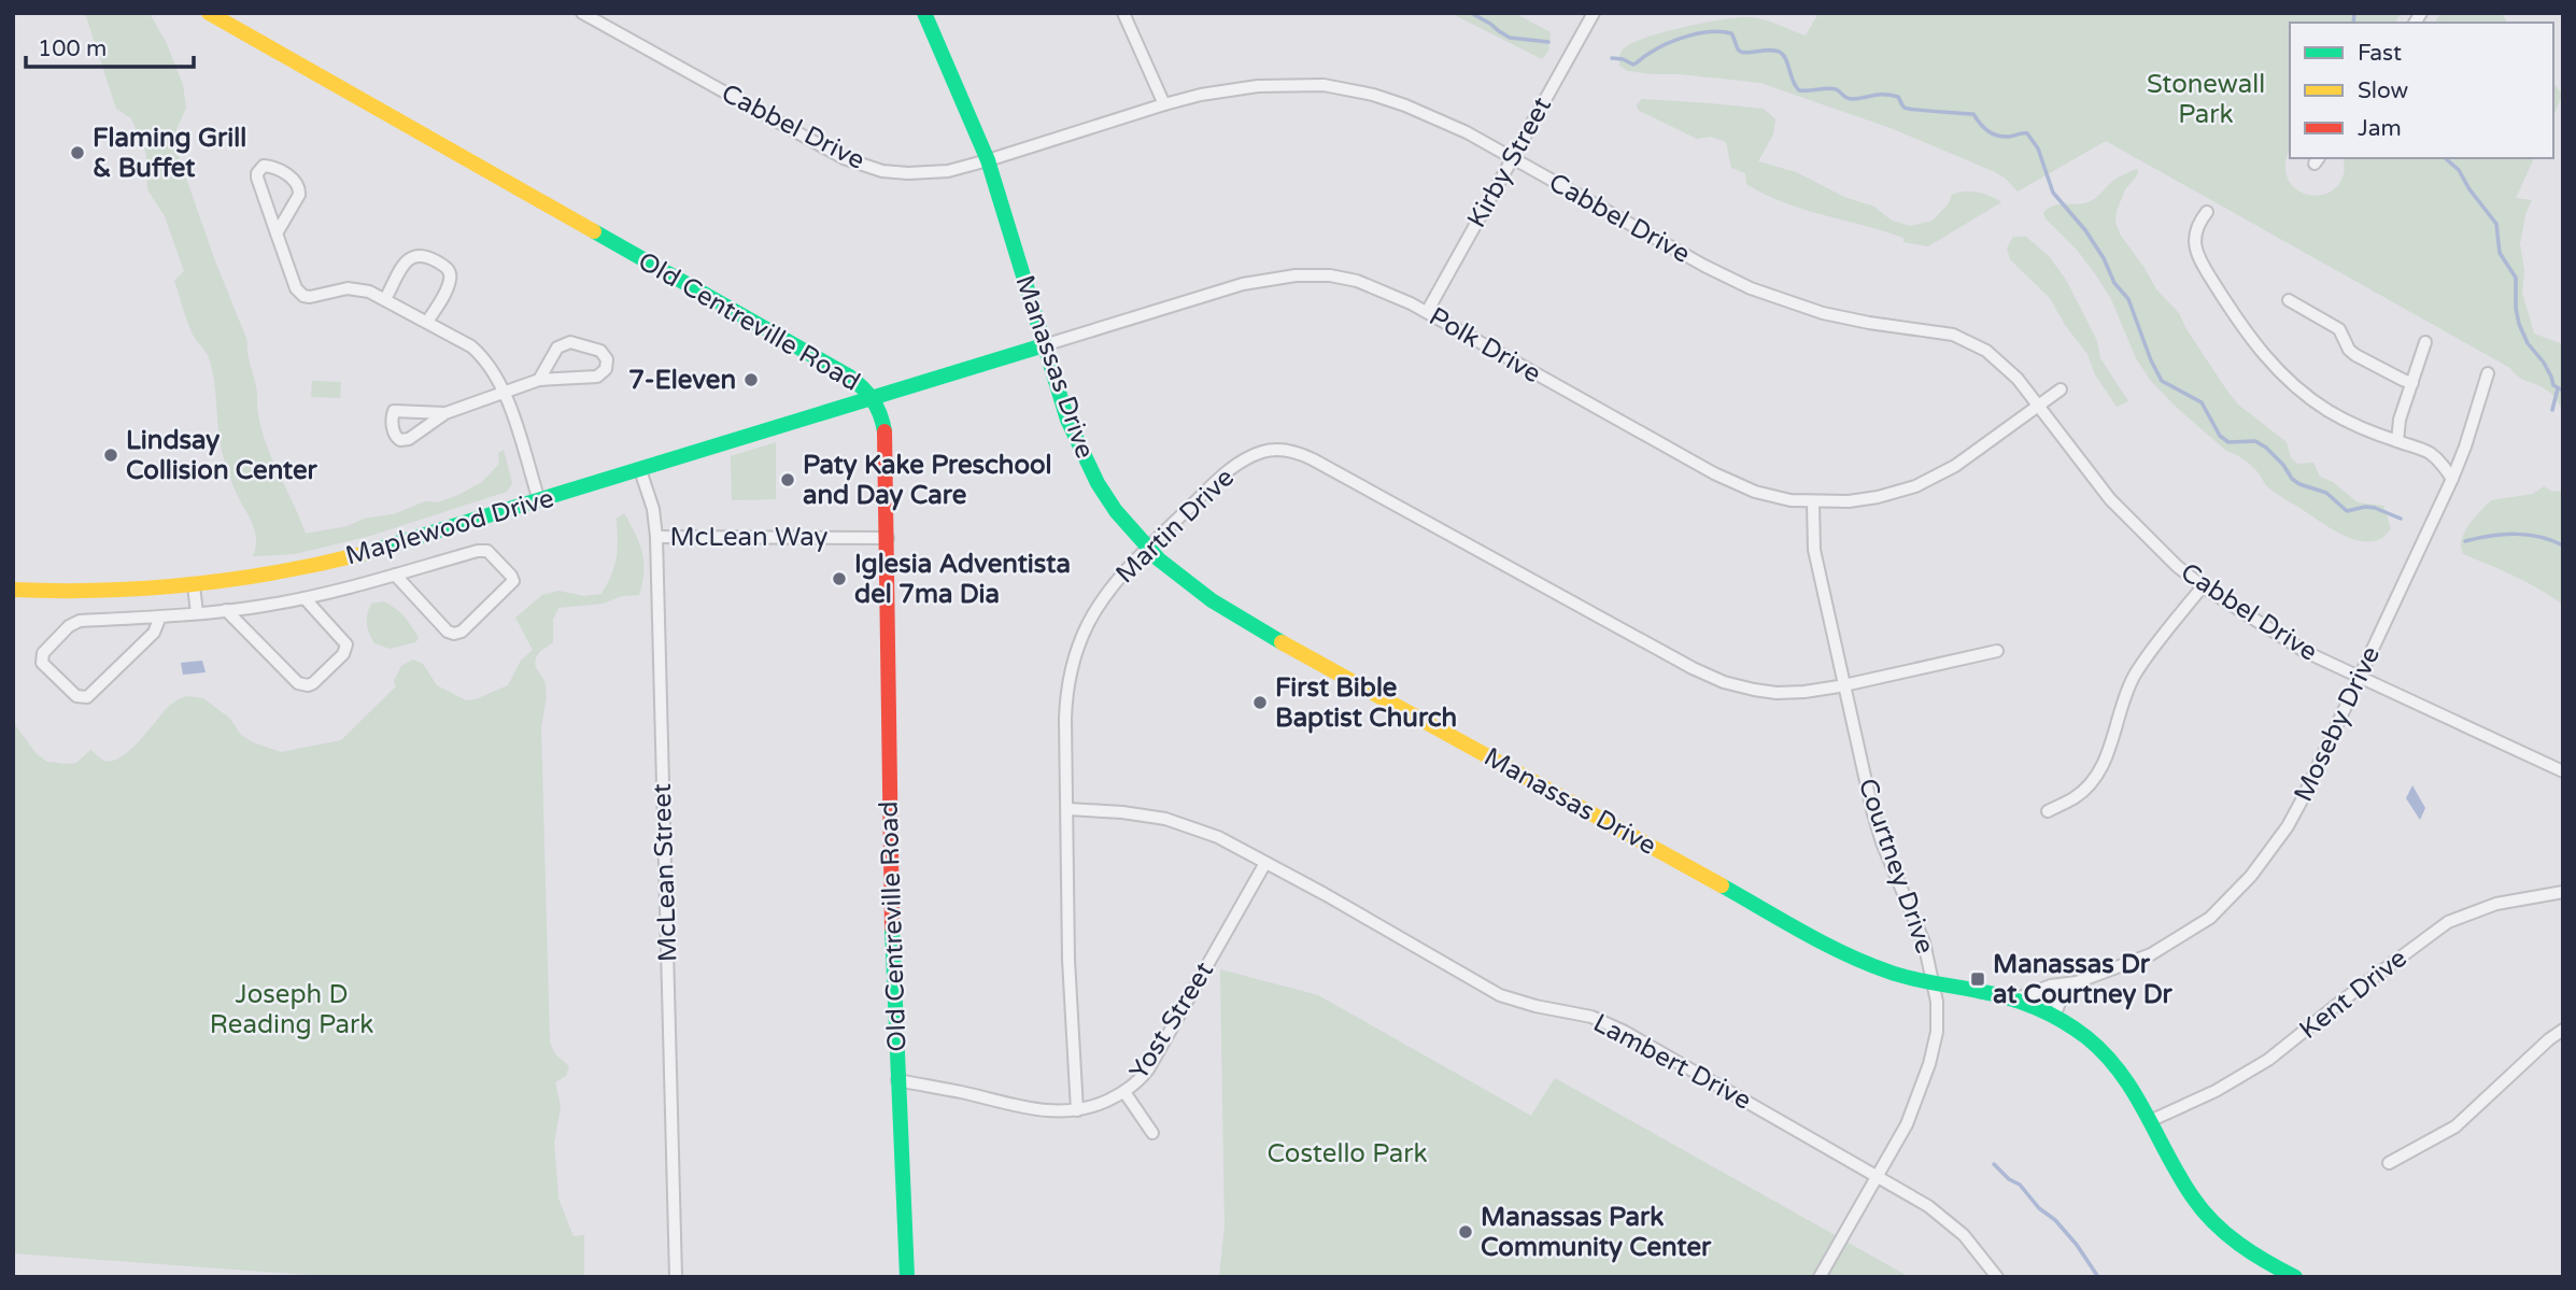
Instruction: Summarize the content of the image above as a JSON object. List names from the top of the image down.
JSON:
{
  "streets": {
    "main road": [
      "Old Centreville Road",
      "Polk Drive",
      "Manassas Drive",
      "Maplewood Drive"
    ],
    "street": [
      "Cabbel Drive",
      "Kirby Street",
      "Martin Drive",
      "McLean Way",
      "Moseby Drive",
      "Courtney Drive",
      "McLean Street",
      "Kent Drive",
      "Yost Street",
      "Lambert Drive"
    ]
  },
  "crossings": [
    ["Cabbel Drive", "Kirby Street"],
    ["Cabbel Drive", "Polk Drive"],
    ["Cabbel Drive", "Manassas Drive"],
    ["Cabbel Drive", "Moseby Drive"],
    ["Kirby Street", "Polk Drive"],
    ["Old Centreville Road", "Polk Drive"],
    ["Old Centreville Road", "Maplewood Drive"],
    ["Old Centreville Road", "McLean Way"],
    ["Old Centreville Road", "Yost Street"],
    ["Polk Drive", "Manassas Drive"],
    ["Polk Drive", "Maplewood Drive"],
    ["Polk Drive", "Courtney Drive"],
    ["Manassas Drive", "Martin Drive"],
    ["Manassas Drive", "Moseby Drive"],
    ["Manassas Drive", "Courtney Drive"],
    ["Manassas Drive", "Kent Drive"],
    ["Martin Drive", "Courtney Drive"],
    ["Martin Drive", "Yost Street"],
    ["Martin Drive", "Lambert Drive"],
    ["Maplewood Drive", "McLean Street"],
    ["McLean Way", "McLean Street"],
    ["Courtney Drive", "Lambert Drive"],
    ["Yost Street", "Lambert Drive"]
  ],
  "parks": ["Stonewall Park", "Joseph D Reading Park", "Costello Park"],
  "places": {
    "other": [
      "Flaming Grill & Buffet",
      "7-Eleven",
      "Lindsay Collision Center",
      "Paty Kake Preschool and Day Care",
      "Iglesia Adventista del 7ma Dia",
      "First Bible Baptist Church",
      "Manassas Park Community Center"
    ],
    "transit": ["Manassas Dr at Courtney Dr"]
  },
  "legend": ["Fast", "Slow", "Jam"],
  "scale_bar": "100 m"
}
